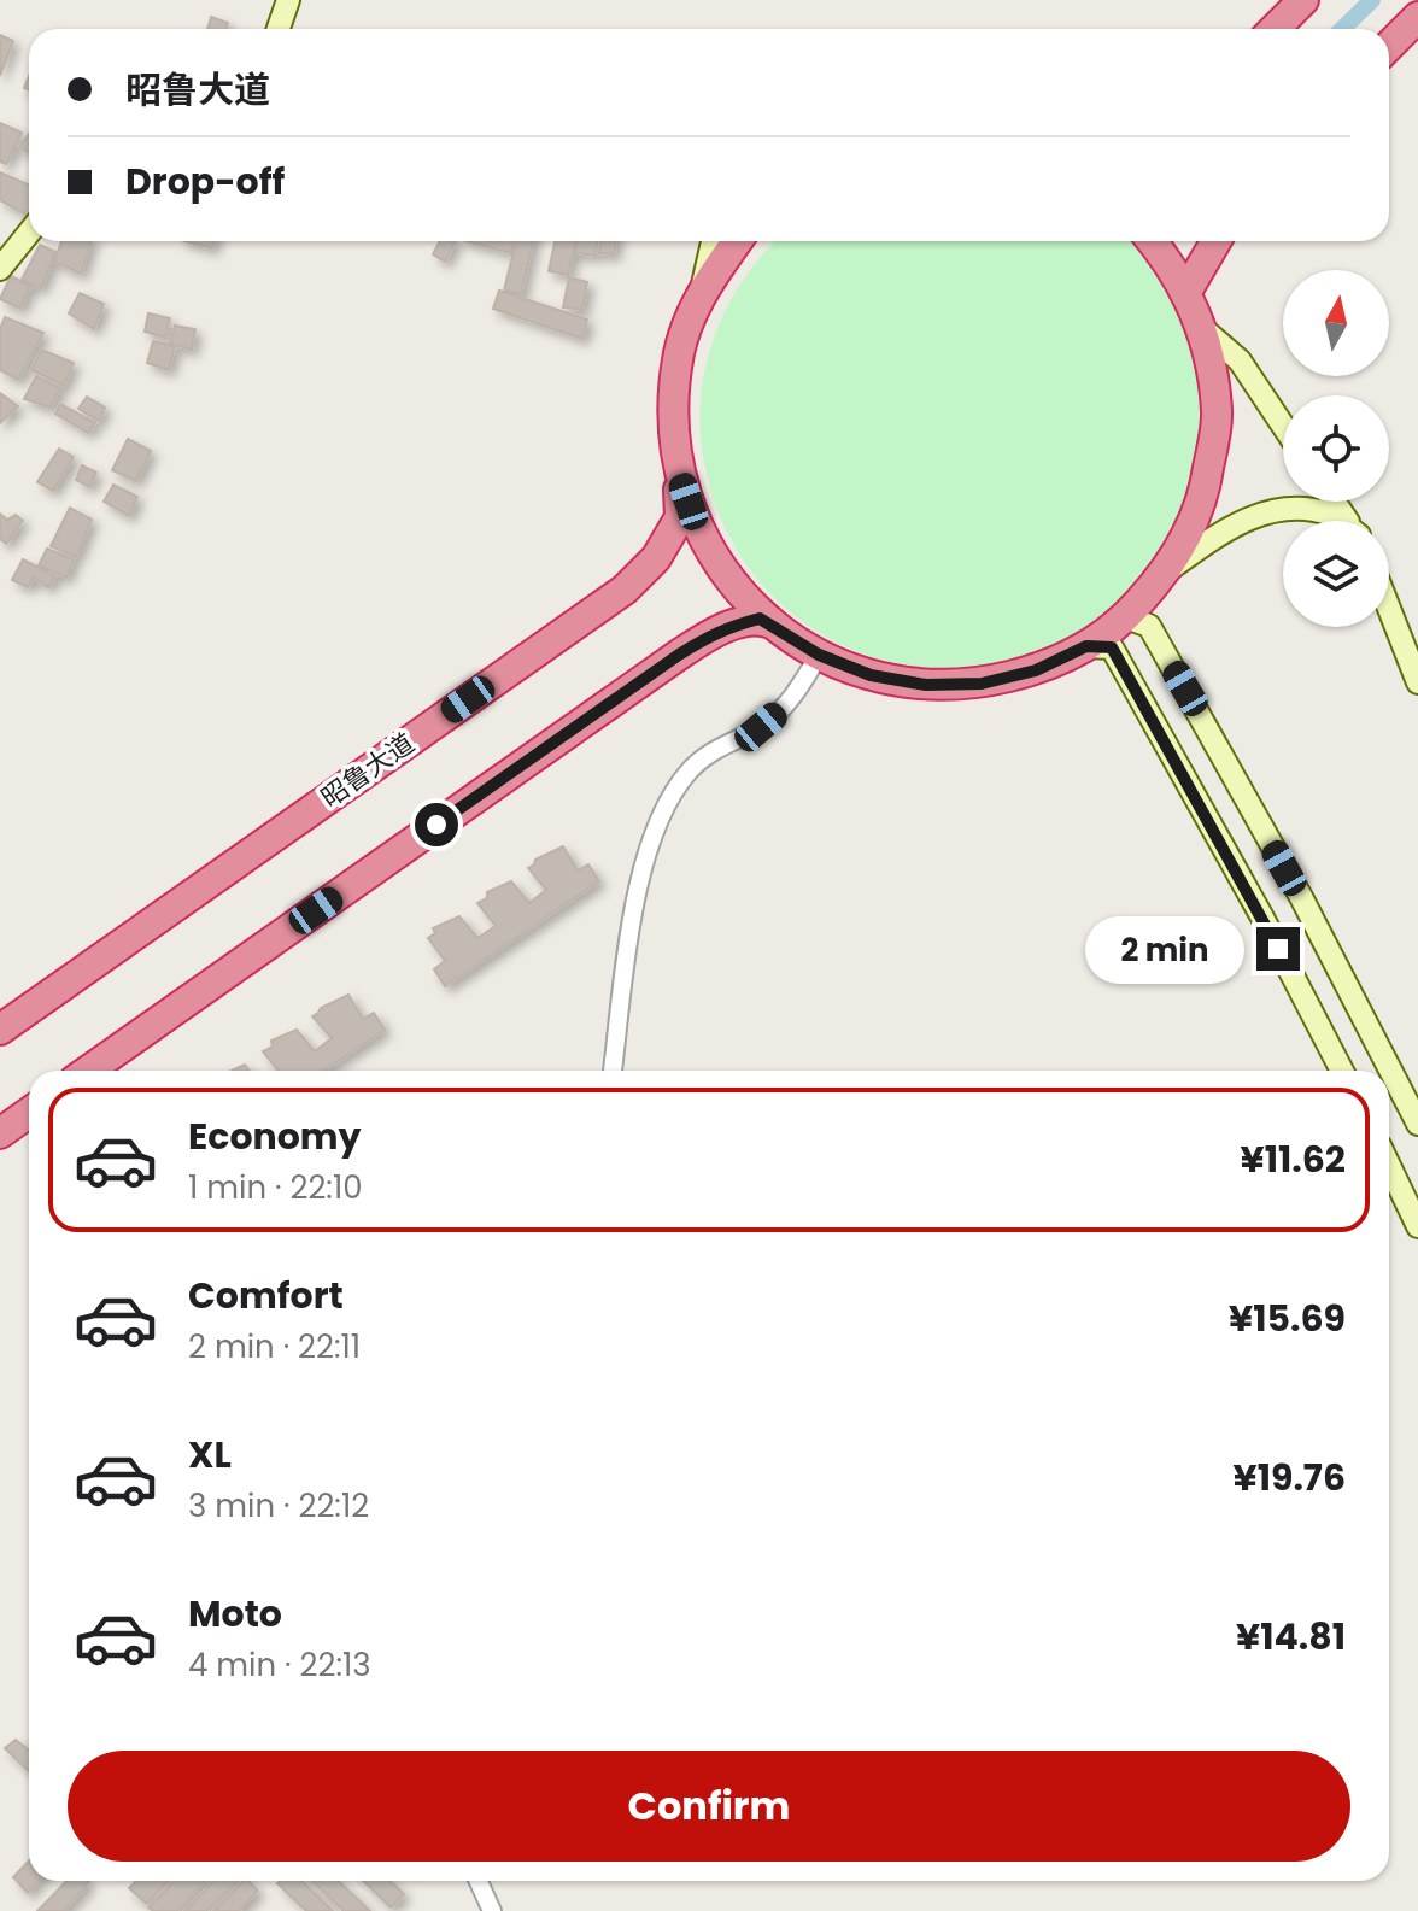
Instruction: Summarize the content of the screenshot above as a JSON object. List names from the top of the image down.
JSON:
{
  "streets": {
    "highway": ["昭鲁大道"]
  },
  "north": "top",
  "page": {
    "banner": ["昭鲁大道", "Drop-off"],
    "bubble": "2 min",
    "list": [
      {
        "name": "Economy",
        "note": "1 min · 22:10",
        "value": "¥11.62"
      },
      {
        "name": "Comfort",
        "note": "2 min · 22:11",
        "value": "¥15.69"
      },
      {
        "name": "XL",
        "note": "3 min · 22:12",
        "value": "¥19.76"
      },
      {
        "name": "Moto",
        "note": "4 min · 22:13",
        "value": "¥14.81"
      }
    ],
    "buttons": "Confirm"
  }
}
